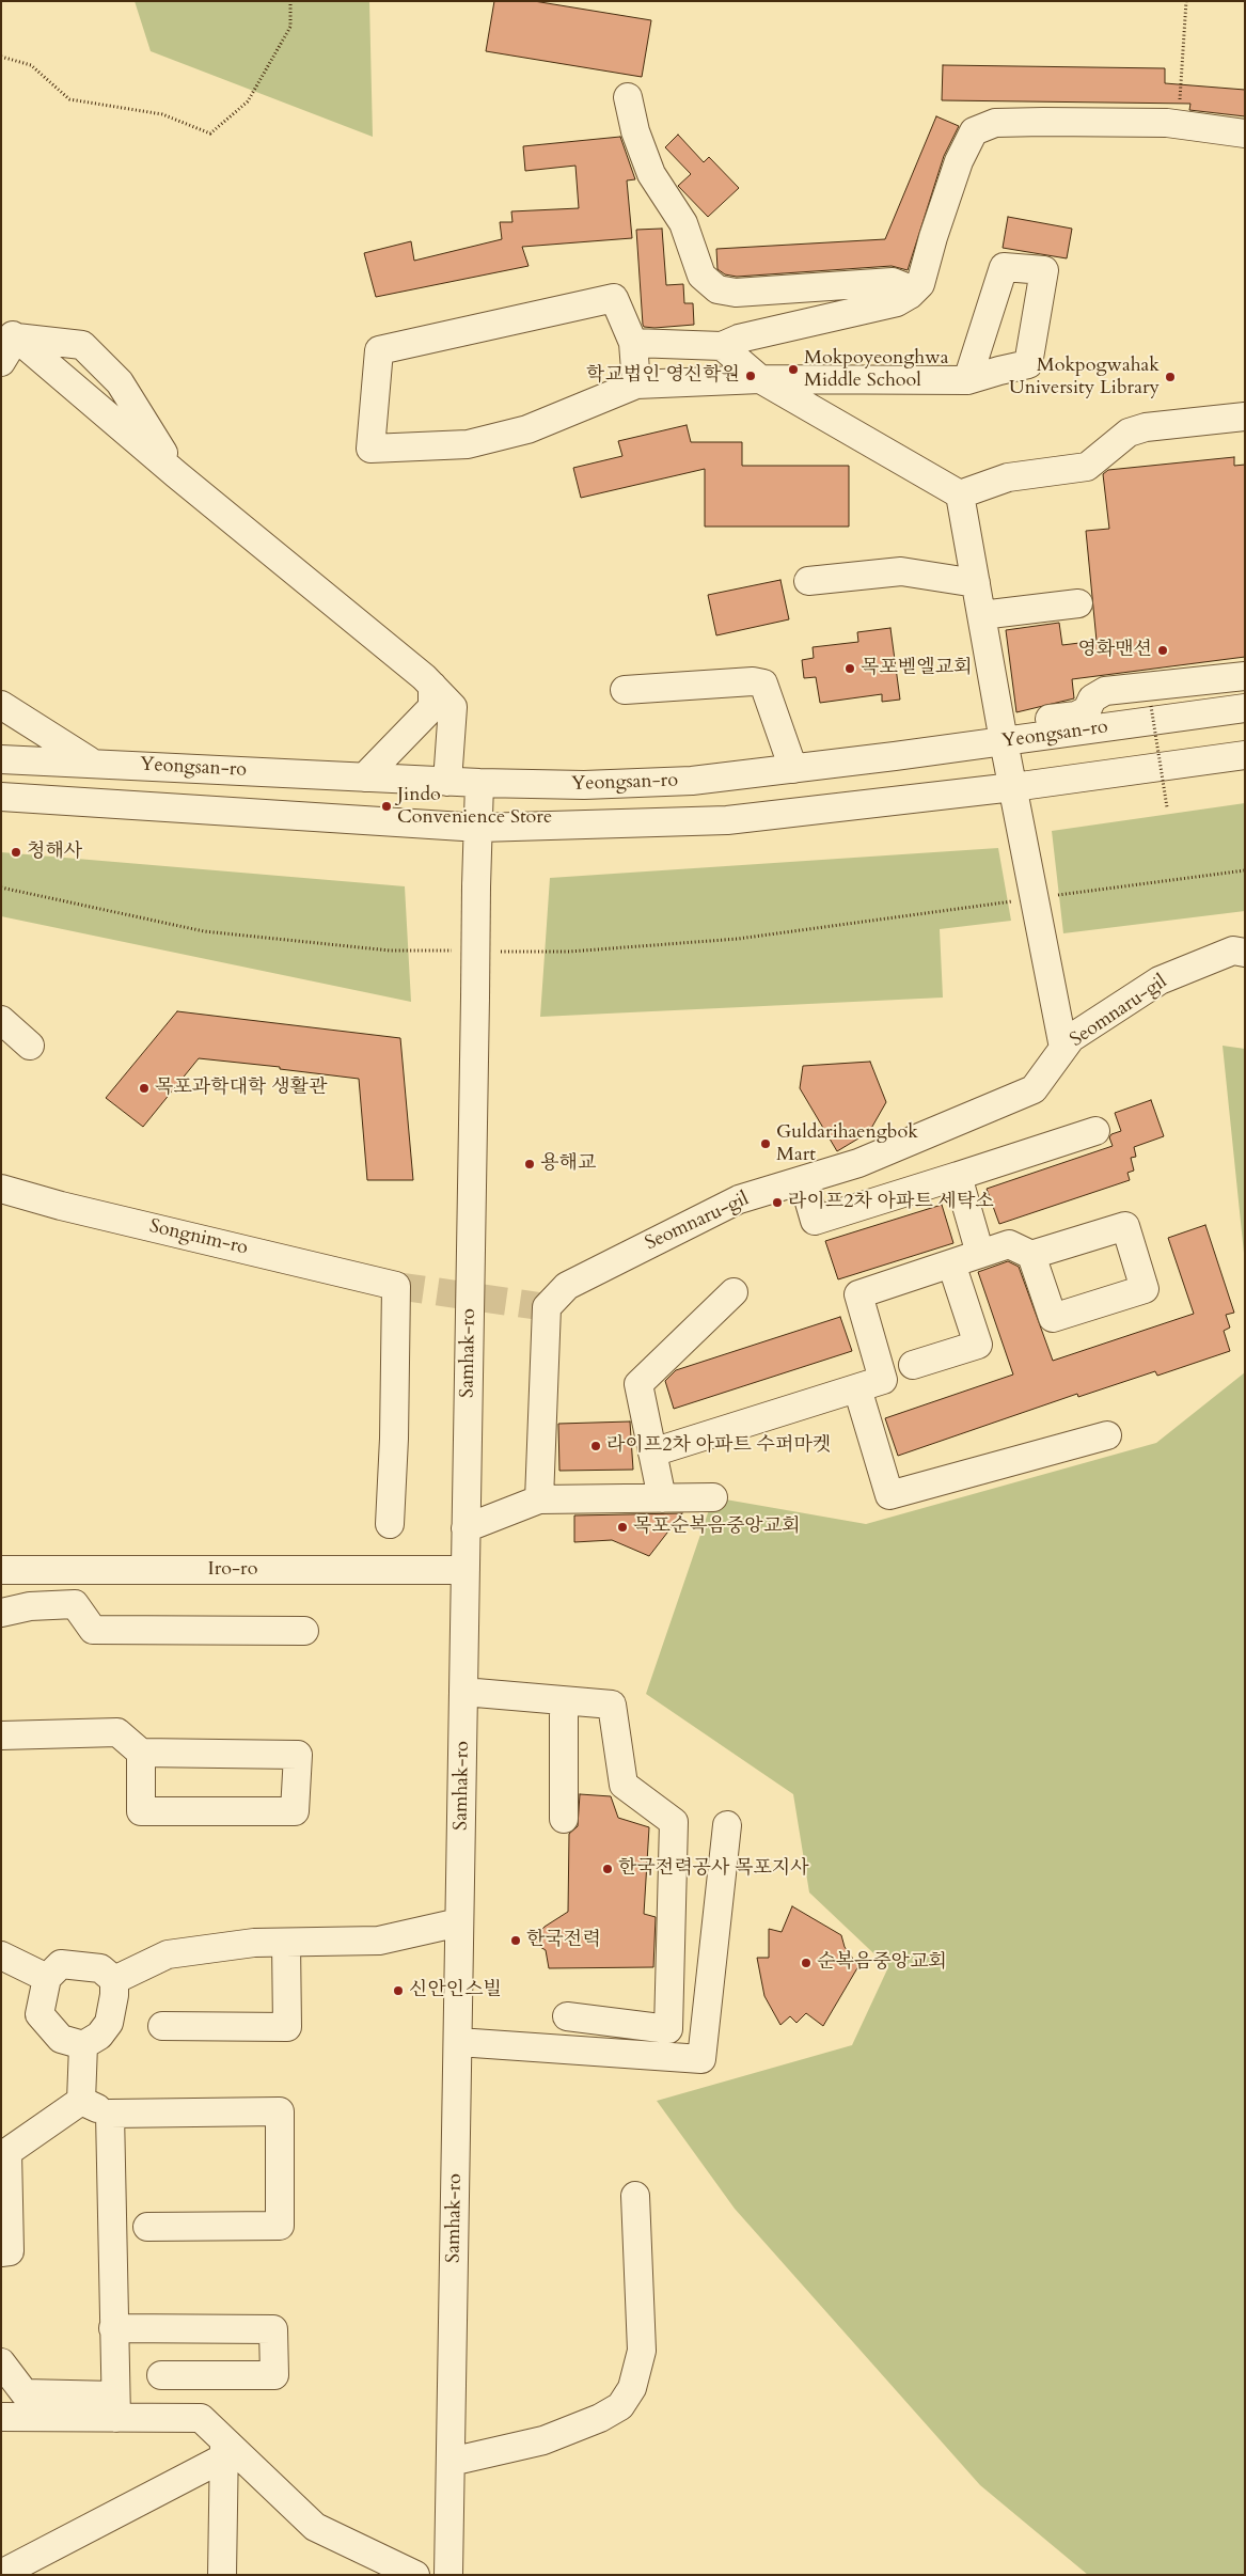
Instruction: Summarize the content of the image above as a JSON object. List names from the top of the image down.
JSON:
{
  "streets": {
    "street": [
      "Yeongsan-ro",
      "Seomnaru-gil",
      "Songnim-ro",
      "Samhak-ro",
      "Iro-ro"
    ]
  },
  "crossings": [
    ["Samhak-ro", "Iro-ro"]
  ],
  "places": [
    "Mokpoyeonghwa Middle School",
    "학교법인 영신학원",
    "Mokpogwahak University Library",
    "영화맨션",
    "목포벧엘교회",
    "Jindo Convenience Store",
    "청해사",
    "목포과학대학 생활관",
    "Guldarihaengbok Mart",
    "용해교",
    "라이프2차 아파트 세탁소",
    "라이프2차 아파트 수퍼마켓",
    "목포순복음중앙교회",
    "한국전력공사 목포지사",
    "한국전력",
    "순복음중앙교회",
    "신안인스빌"
  ]
}
